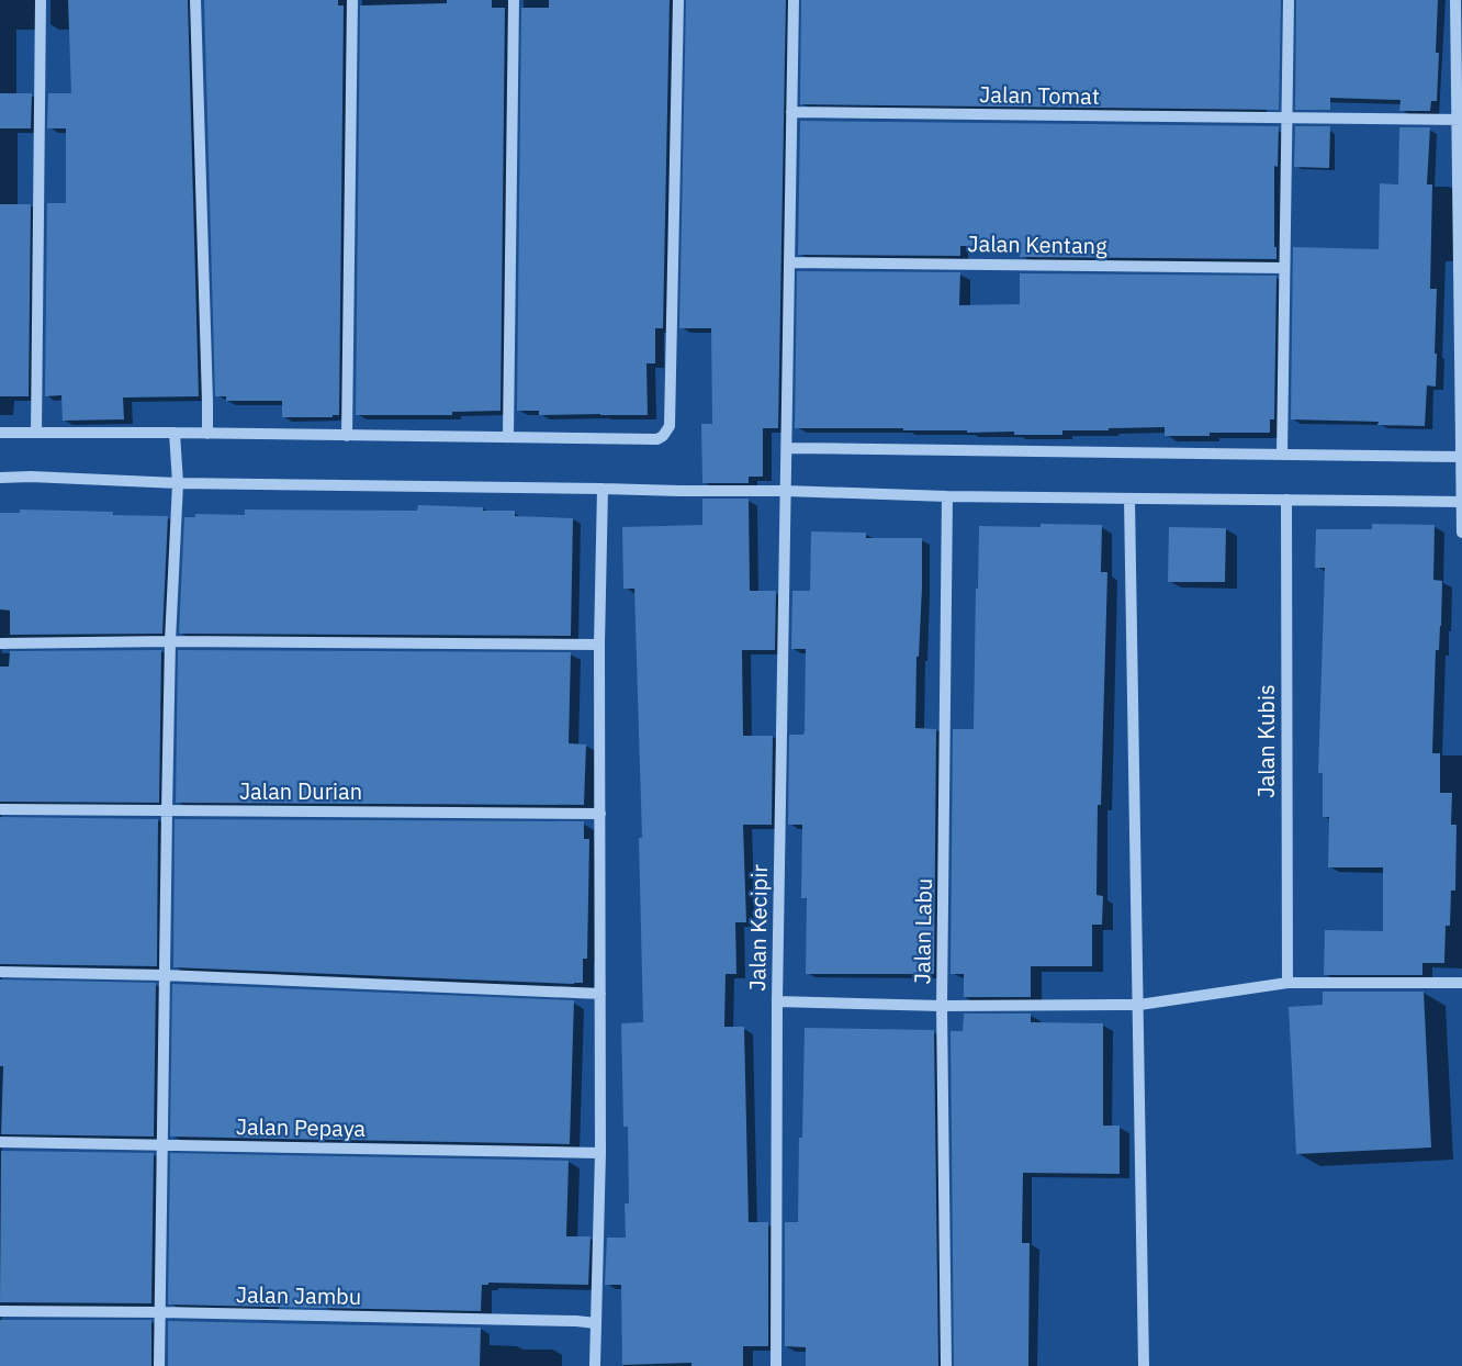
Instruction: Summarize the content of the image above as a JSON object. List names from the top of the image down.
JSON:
{
  "streets": {
    "street": [
      "Jalan Tomat",
      "Jalan Kentang",
      "Jalan Kubis",
      "Jalan Durian",
      "Jalan Kecipir",
      "Jalan Labu",
      "Jalan Pepaya",
      "Jalan Jambu"
    ]
  },
  "crossings": [
    ["Jalan Tomat", "Jalan Kecipir"],
    ["Jalan Kentang", "Jalan Kecipir"]
  ]
}
